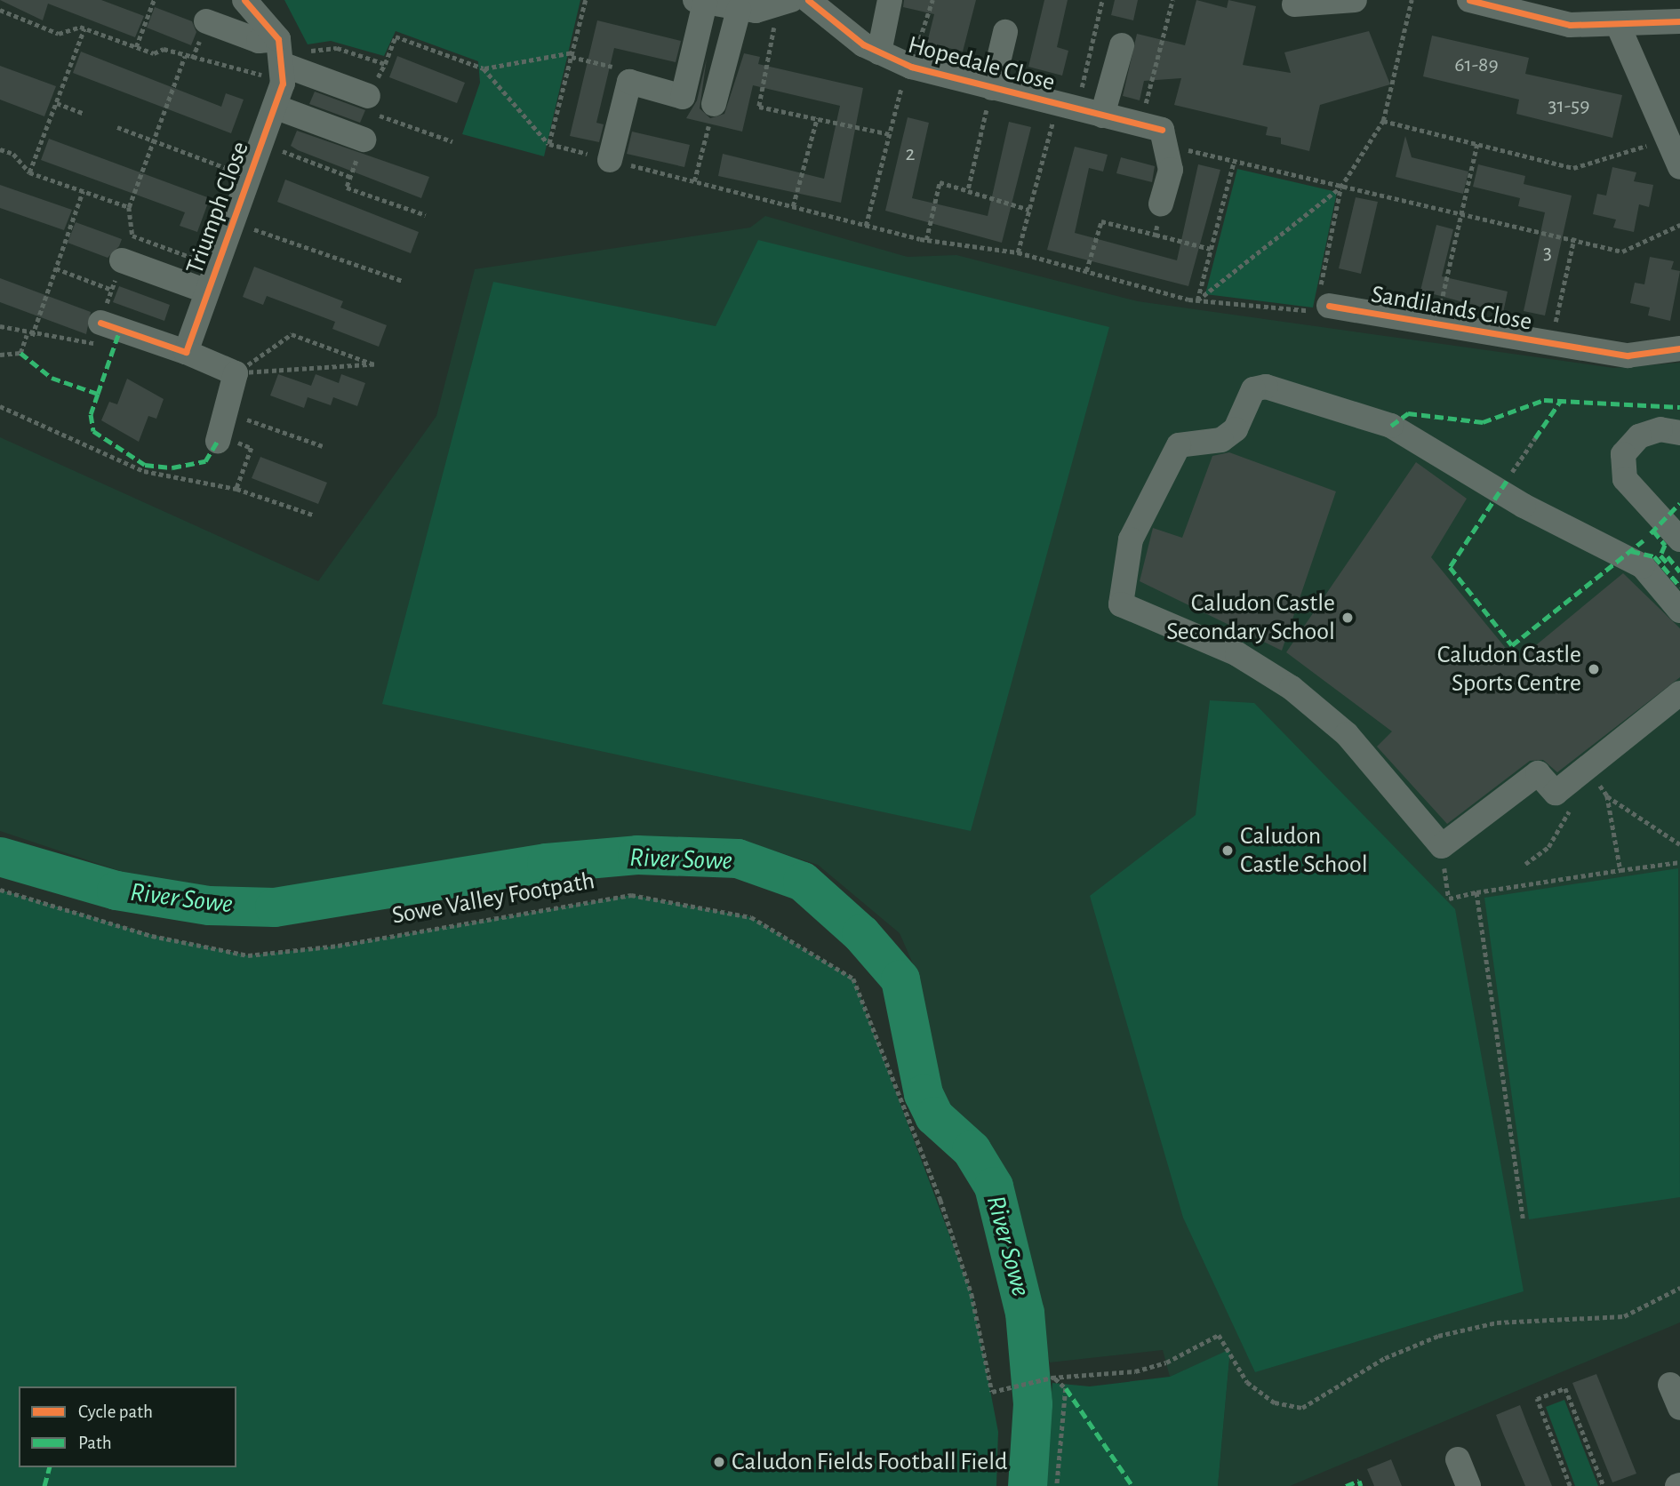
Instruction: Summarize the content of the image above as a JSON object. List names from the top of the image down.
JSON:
{
  "streets": {
    "street": ["Hopedale Close", "Triumph Close", "Sandilands Close"],
    "path": ["Sowe Valley Footpath"]
  },
  "water": ["River Sowe"],
  "places": [
    "Caludon Castle Secondary School",
    "Caludon Castle Sports Centre",
    "Caludon Castle School",
    "Caludon Fields Football Field"
  ],
  "house_numbers": [
    "61-89",
    "31-59",
    "2",
    "3"
  ],
  "legend": ["Cycle path", "Path"]
}
